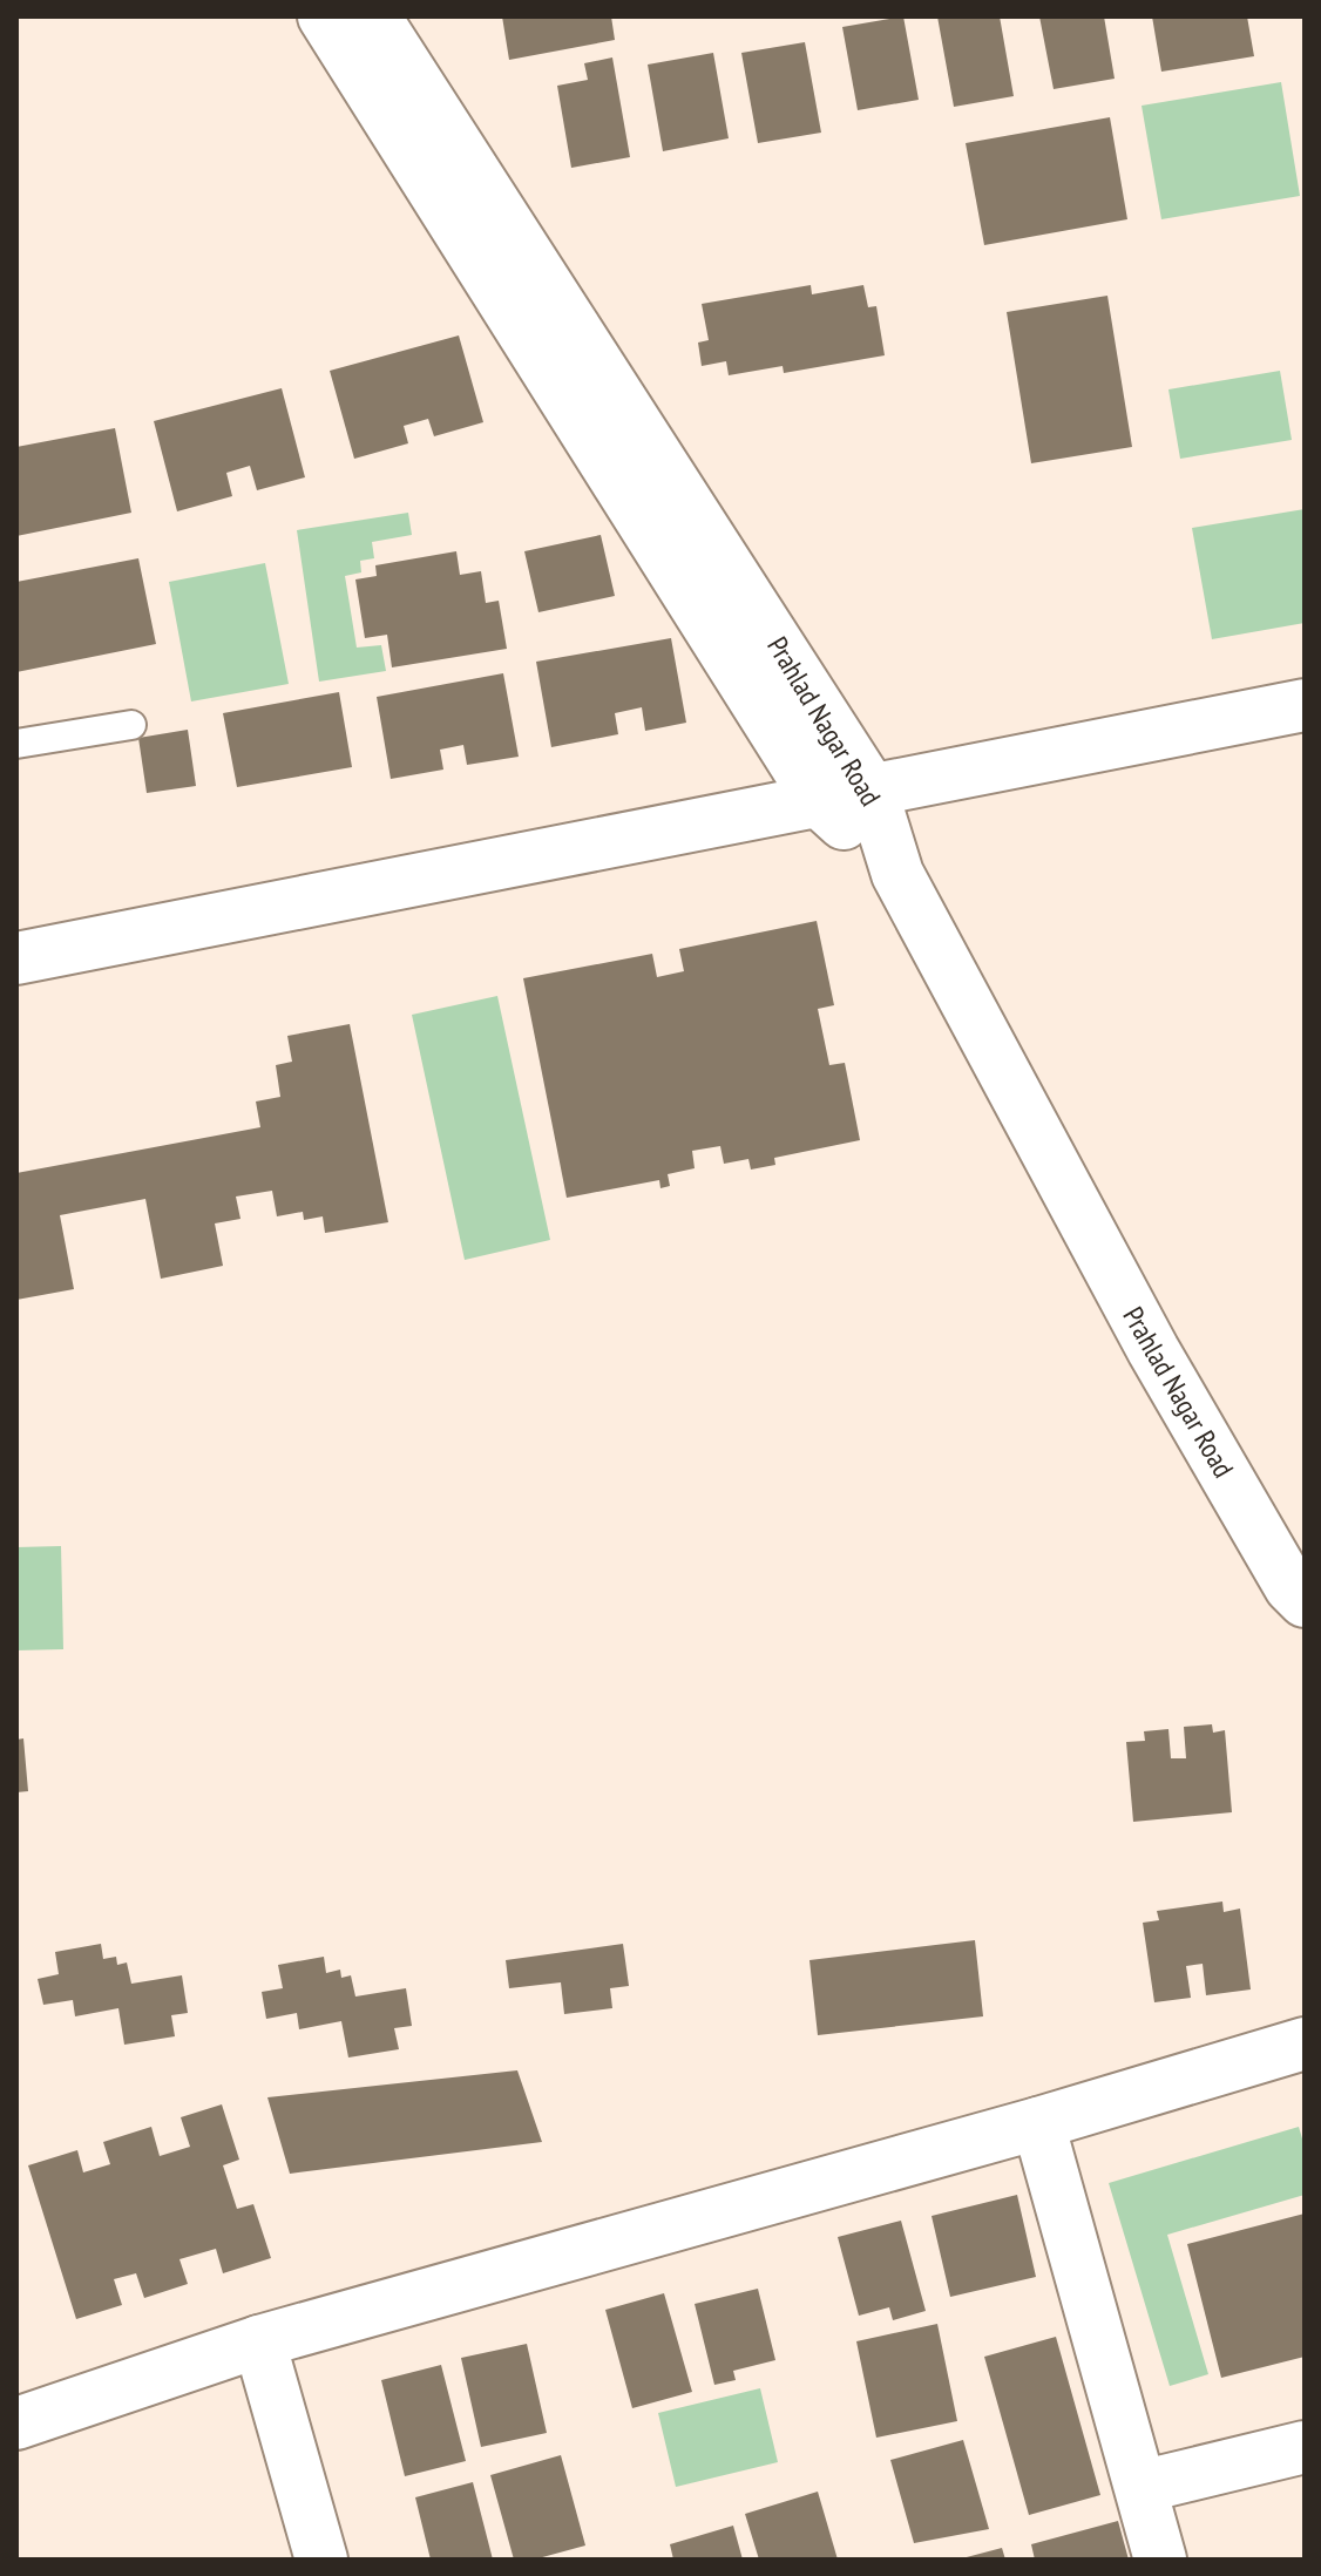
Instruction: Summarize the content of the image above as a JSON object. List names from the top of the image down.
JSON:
{
  "streets": {
    "street": ["Prahlad Nagar Road"]
  }
}
